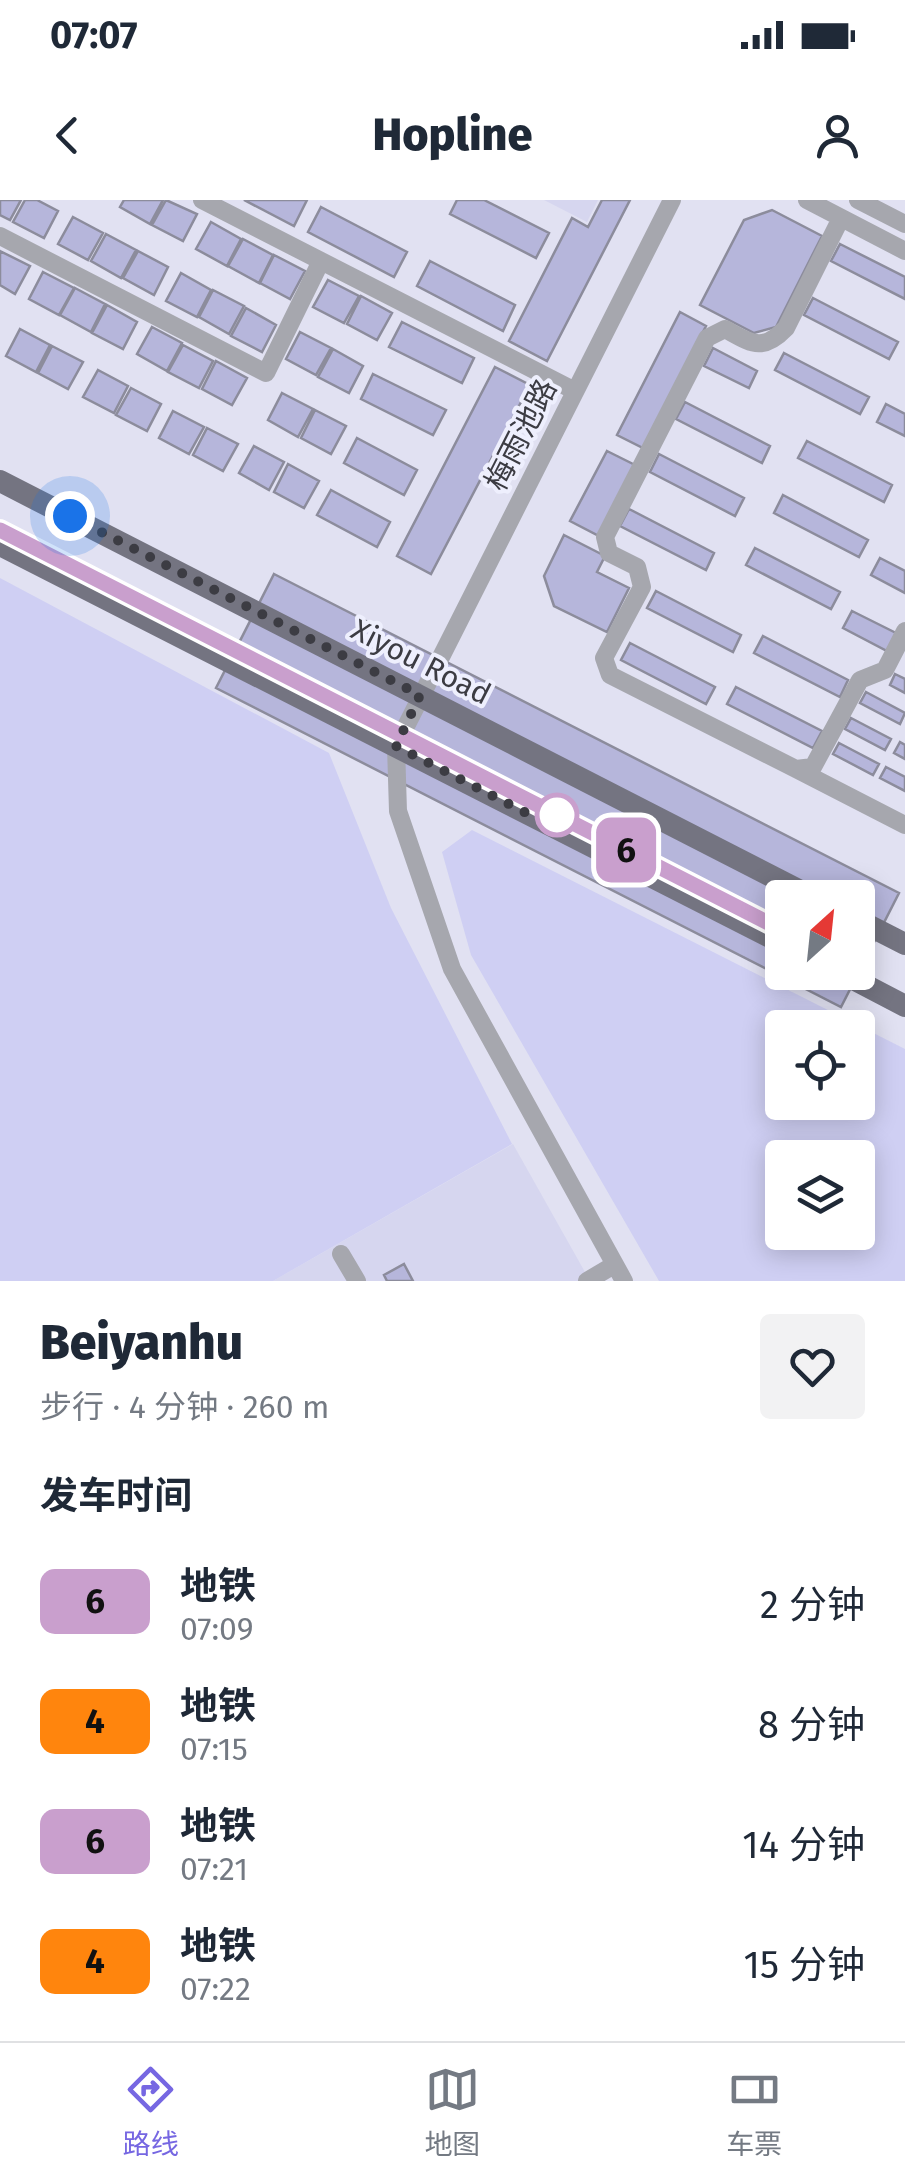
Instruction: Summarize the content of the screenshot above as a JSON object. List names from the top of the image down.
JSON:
{
  "streets": {
    "main road": ["Xiyou Road"],
    "street": ["梅雨池路"]
  },
  "crossings": [
    ["梅雨池路", "Xiyou Road"]
  ],
  "lines": ["metro line 6"],
  "north": "top right",
  "page": {
    "status": "07:07",
    "header": "Hopline",
    "on_map": "6",
    "heading": [
      ["Beiyanhu", "步行 · 4 分钟 · 260 m"],
      "发车时间"
    ],
    "list": [
      {
        "mark": "6",
        "name": "地铁",
        "note": "07:09",
        "value": "2 分钟"
      },
      {
        "mark": "4",
        "name": "地铁",
        "note": "07:15",
        "value": "8 分钟"
      },
      {
        "mark": "6",
        "name": "地铁",
        "note": "07:21",
        "value": "14 分钟"
      },
      {
        "mark": "4",
        "name": "地铁",
        "note": "07:22",
        "value": "15 分钟"
      }
    ],
    "tabs": ["路线", "地图", "车票"]
  }
}
